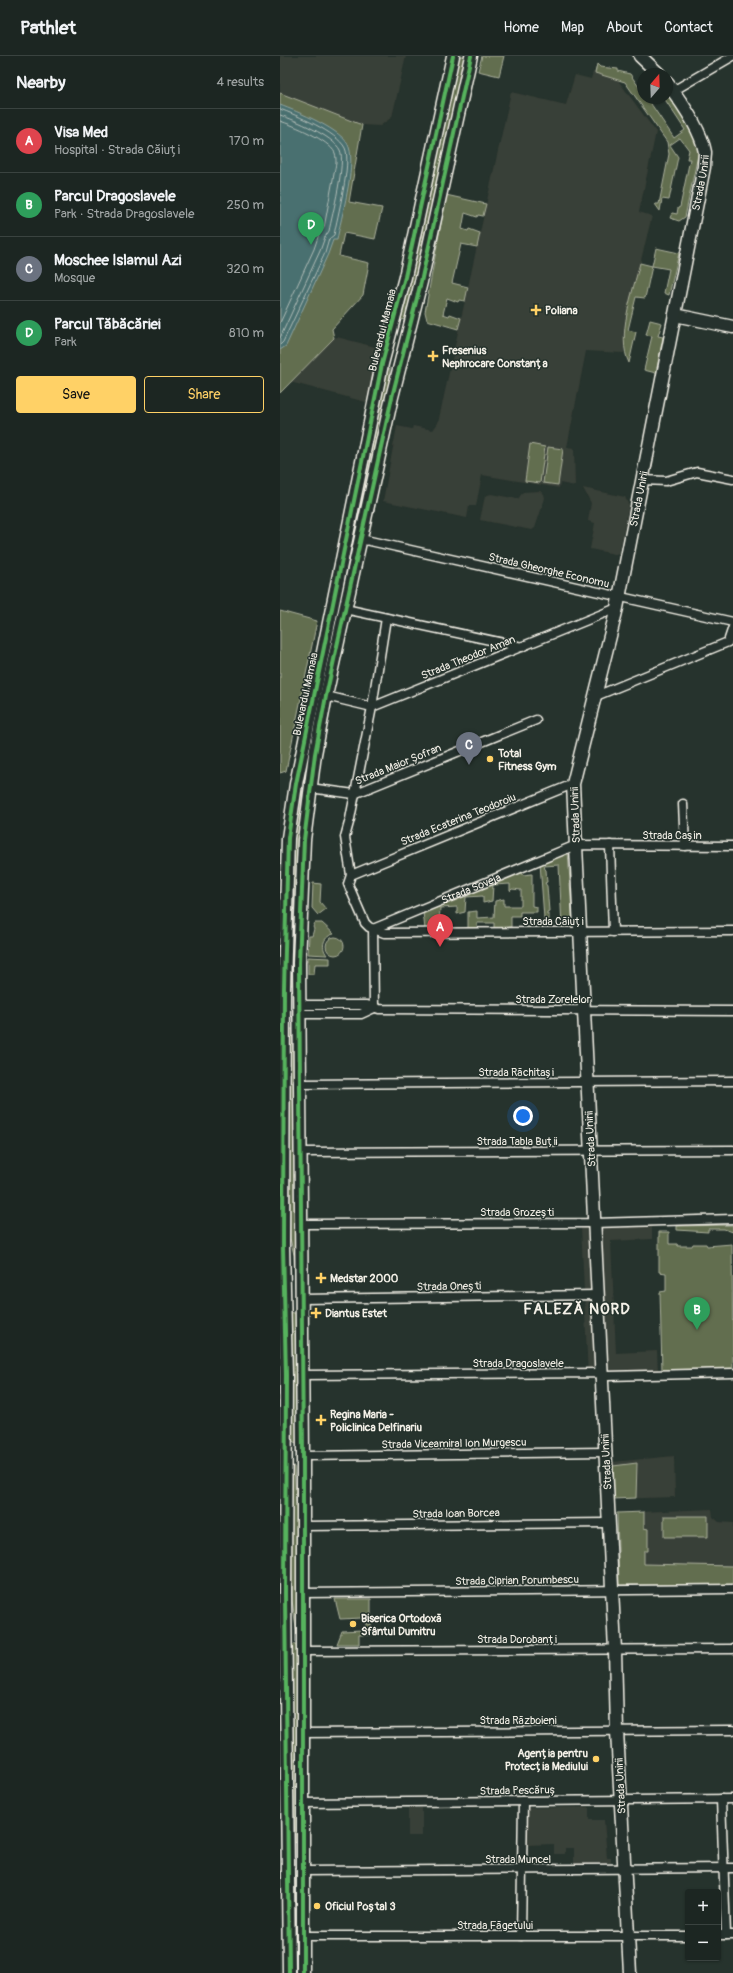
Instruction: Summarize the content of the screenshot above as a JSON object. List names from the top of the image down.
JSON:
{
  "streets": {
    "main road": ["Strada Unirii", "Bulevardul Mamaia"],
    "street": [
      "Strada Gheorghe Economu",
      "Strada Theodor Aman",
      "Strada Maior Șofran",
      "Strada Ecaterina Teodoroiu",
      "Strada Cașin",
      "Strada Soveja",
      "Strada Căiuți",
      "Strada Zorelelor",
      "Strada Răchitași",
      "Strada Tabla Buții",
      "Strada Grozești",
      "Strada Onești",
      "Strada Dragoslavele",
      "Strada Viceamiral Ion Murgescu",
      "Strada Ioan Borcea",
      "Strada Ciprian Porumbescu",
      "Strada Dorobanți",
      "Strada Războieni",
      "Strada Pescăruș",
      "Strada Muncel",
      "Strada Făgetului"
    ]
  },
  "crossings": [
    ["Strada Unirii", "Strada Gheorghe Economu"],
    ["Strada Unirii", "Strada Theodor Aman"],
    ["Strada Unirii", "Strada Ecaterina Teodoroiu"],
    ["Strada Unirii", "Strada Cașin"],
    ["Strada Unirii", "Strada Soveja"],
    ["Strada Unirii", "Strada Căiuți"],
    ["Strada Unirii", "Strada Zorelelor"],
    ["Strada Unirii", "Strada Răchitași"],
    ["Strada Unirii", "Strada Tabla Buții"],
    ["Strada Unirii", "Strada Grozești"],
    ["Strada Unirii", "Strada Onești"],
    ["Strada Unirii", "Strada Dragoslavele"],
    ["Strada Unirii", "Strada Viceamiral Ion Murgescu"],
    ["Strada Unirii", "Strada Ioan Borcea"],
    ["Strada Unirii", "Strada Ciprian Porumbescu"],
    ["Strada Unirii", "Strada Dorobanți"],
    ["Strada Unirii", "Strada Războieni"],
    ["Strada Unirii", "Strada Pescăruș"],
    ["Strada Unirii", "Strada Muncel"],
    ["Strada Unirii", "Strada Făgetului"],
    ["Bulevardul Mamaia", "Strada Gheorghe Economu"],
    ["Bulevardul Mamaia", "Strada Maior Șofran"],
    ["Bulevardul Mamaia", "Strada Zorelelor"],
    ["Bulevardul Mamaia", "Strada Răchitași"],
    ["Bulevardul Mamaia", "Strada Tabla Buții"],
    ["Bulevardul Mamaia", "Strada Grozești"],
    ["Bulevardul Mamaia", "Strada Onești"],
    ["Bulevardul Mamaia", "Strada Dragoslavele"],
    ["Bulevardul Mamaia", "Strada Viceamiral Ion Murgescu"],
    ["Bulevardul Mamaia", "Strada Ioan Borcea"],
    ["Bulevardul Mamaia", "Strada Ciprian Porumbescu"],
    ["Bulevardul Mamaia", "Strada Dorobanți"],
    ["Bulevardul Mamaia", "Strada Războieni"],
    ["Bulevardul Mamaia", "Strada Pescăruș"],
    ["Bulevardul Mamaia", "Strada Muncel"],
    ["Bulevardul Mamaia", "Strada Făgetului"],
    ["Strada Gheorghe Economu", "Strada Theodor Aman"],
    ["Strada Cașin", "Strada Soveja"],
    ["Strada Soveja", "Strada Căiuți"]
  ],
  "districts": ["FALEZĂ NORD"],
  "places": {
    "health": [
      "Poliana",
      "Fresenius Nephrocare Constanța",
      "Medstar 2000",
      "Diantus Estet",
      "Regina Maria - Policlinica Delfinariu"
    ],
    "other": [
      "Total Fitness Gym",
      "Biserica Ortodoxă Sfântul Dumitru",
      "Agenția pentru Protecția Mediului",
      "Oficiul Poștal 3"
    ]
  },
  "north": "top",
  "page": {
    "header": "Pathlet",
    "nav": [
      "Home",
      "Map",
      "About",
      "Contact"
    ],
    "heading": ["Nearby", "4 results"],
    "list": [
      {
        "mark": "A",
        "name": "Visa Med",
        "note": "Hospital · Strada Căiuți",
        "value": "170 m"
      },
      {
        "mark": "B",
        "name": "Parcul Dragoslavele",
        "note": "Park · Strada Dragoslavele",
        "value": "250 m"
      },
      {
        "mark": "C",
        "name": "Moschee Islamul Azi",
        "note": "Mosque",
        "value": "320 m"
      },
      {
        "mark": "D",
        "name": "Parcul Tăbăcăriei",
        "note": "Park",
        "value": "810 m"
      }
    ],
    "pins": [
      "D",
      "C",
      "A",
      "B"
    ],
    "buttons": ["Save", "Share"],
    "map_buttons": ["+", "−"]
  }
}
